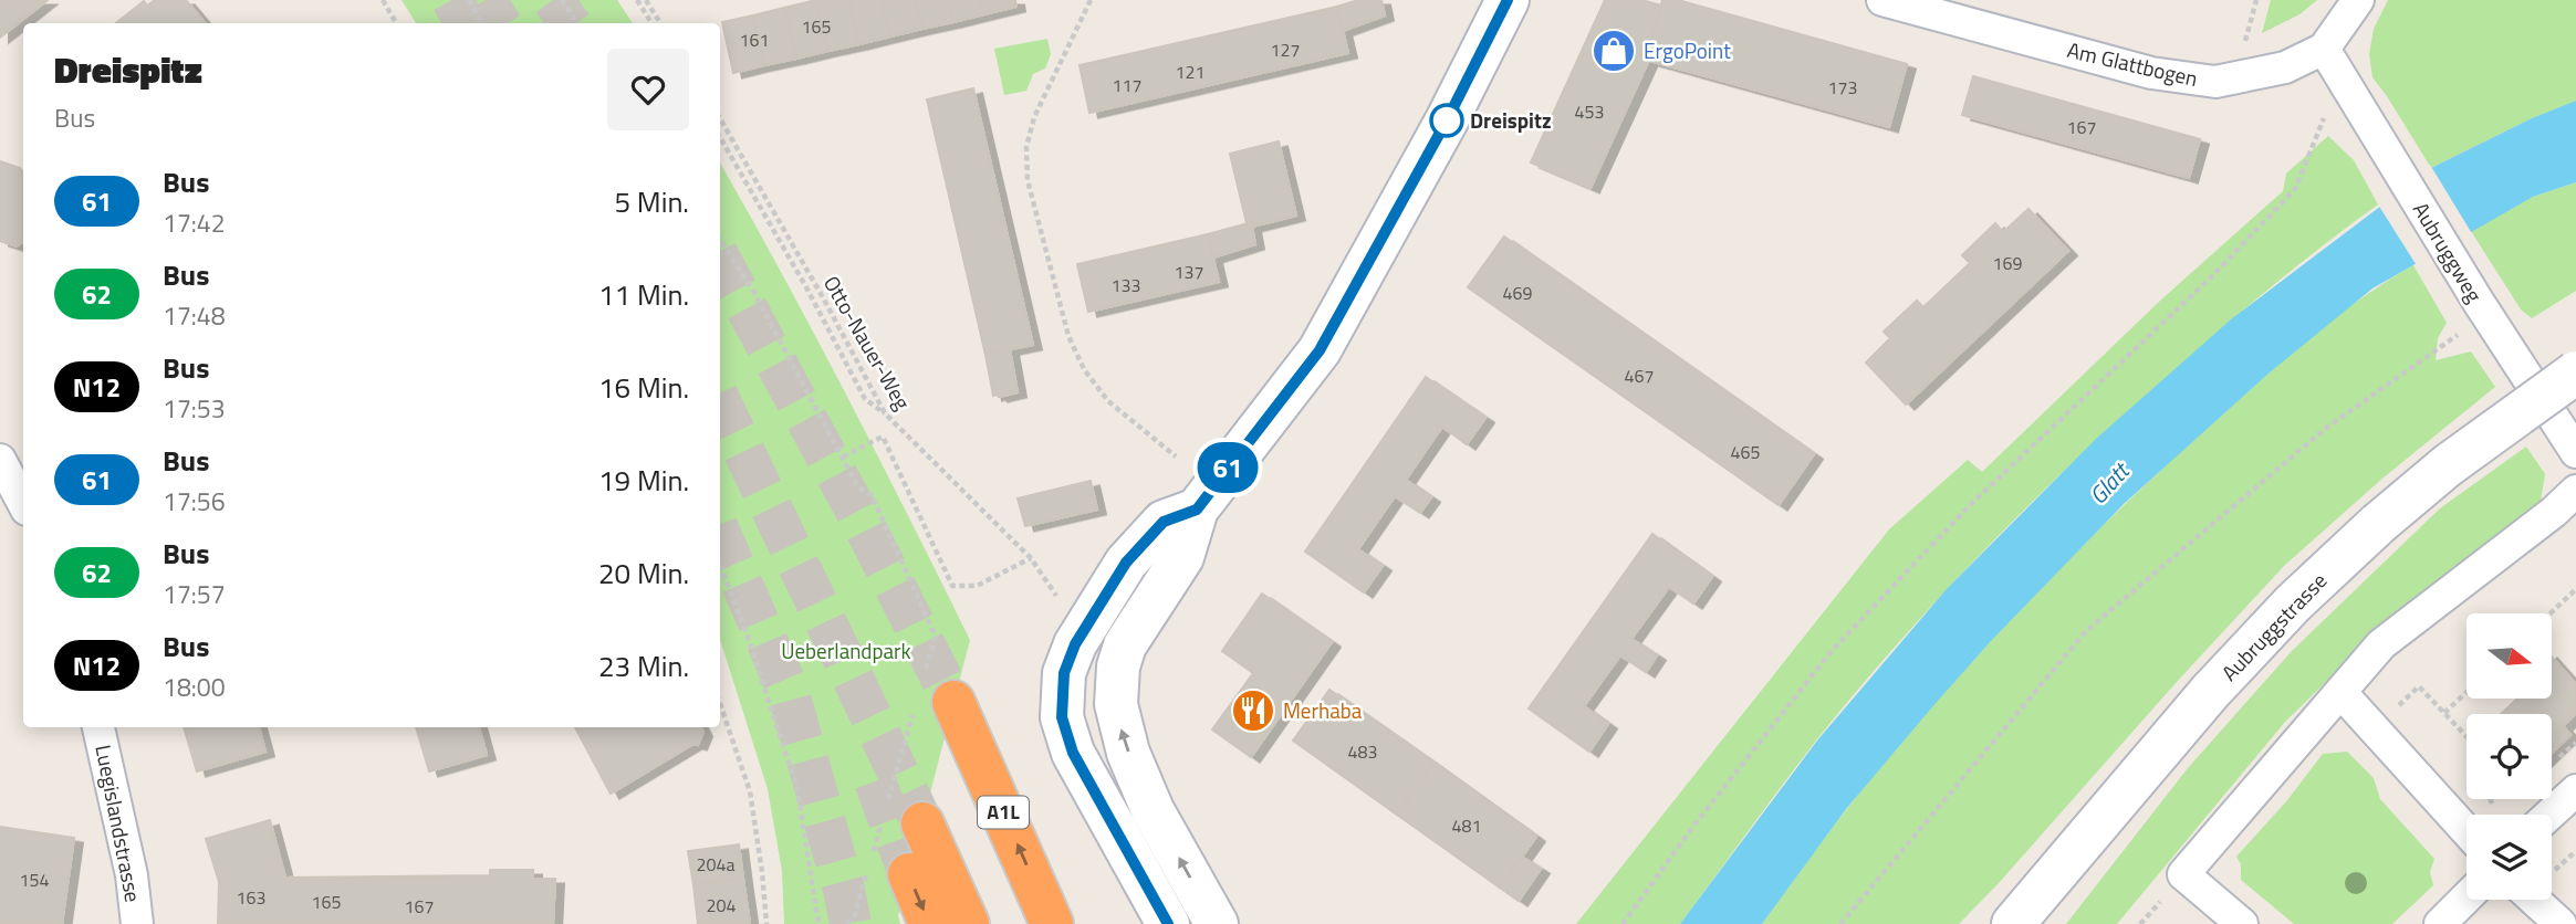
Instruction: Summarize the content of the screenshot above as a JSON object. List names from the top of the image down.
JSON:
{
  "streets": {
    "highway": ["A1L"],
    "street": [
      "Am Glattbogen",
      "Aubruggweg",
      "Aubruggstrasse",
      "Luegislandstrasse"
    ],
    "path": ["Otto-Nauer-Weg"]
  },
  "crossings": [
    ["Am Glattbogen", "Aubruggweg"]
  ],
  "water": ["Glatt"],
  "parks": ["Ueberlandpark"],
  "places": {
    "shop": ["ErgoPoint"],
    "other": ["Dreispitz"],
    "restaurant": ["Merhaba"]
  },
  "lines": ["bus line 61"],
  "house_numbers": [
    "165",
    "161",
    "127",
    "121",
    "117",
    "173",
    "453",
    "167",
    "169",
    "137",
    "133",
    "469",
    "467",
    "465",
    "483",
    "481",
    "204a",
    "154",
    "163",
    "165",
    "204",
    "167"
  ],
  "north": "right",
  "page": {
    "on_map": "61",
    "heading": ["Dreispitz", "Bus"],
    "list": [
      {
        "mark": "61",
        "name": "Bus",
        "note": "17:42",
        "value": "5 Min."
      },
      {
        "mark": "62",
        "name": "Bus",
        "note": "17:48",
        "value": "11 Min."
      },
      {
        "mark": "N12",
        "name": "Bus",
        "note": "17:53",
        "value": "16 Min."
      },
      {
        "mark": "61",
        "name": "Bus",
        "note": "17:56",
        "value": "19 Min."
      },
      {
        "mark": "62",
        "name": "Bus",
        "note": "17:57",
        "value": "20 Min."
      },
      {
        "mark": "N12",
        "name": "Bus",
        "note": "18:00",
        "value": "23 Min."
      }
    ]
  }
}
